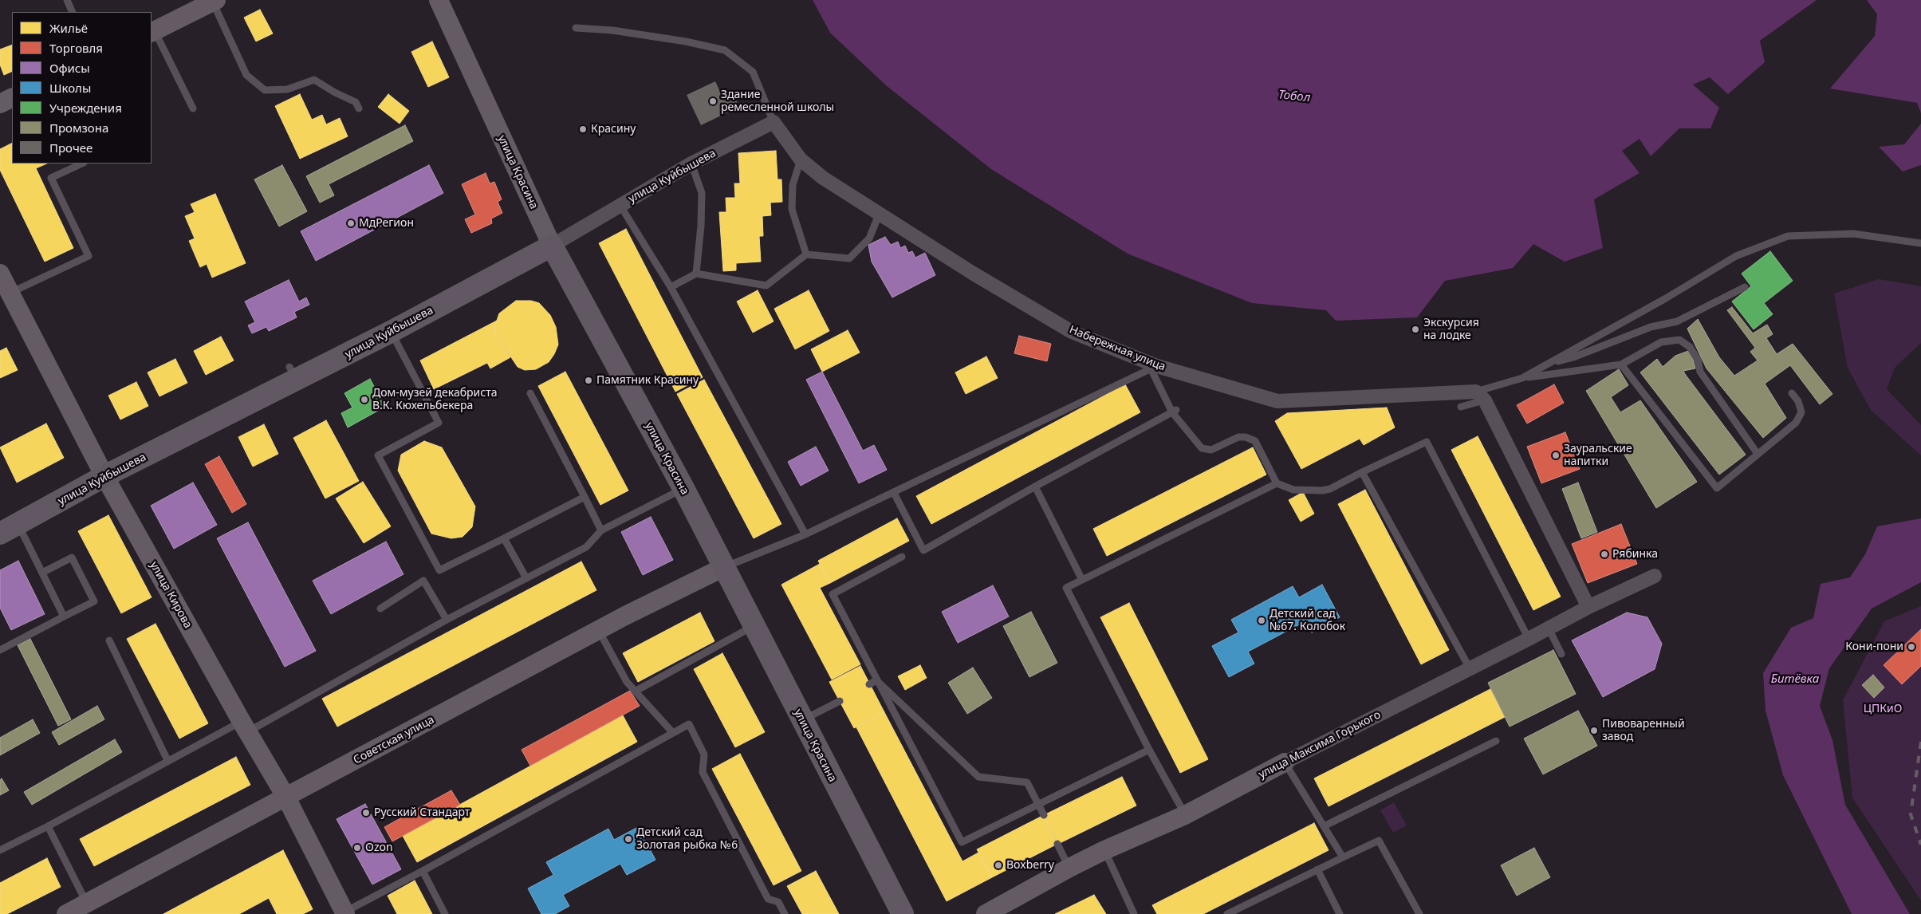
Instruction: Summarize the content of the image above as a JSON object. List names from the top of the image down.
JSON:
{
  "streets": {
    "main road": ["улица Красина", "улица Куйбышева"],
    "street": [
      "Набережная улица",
      "улица Кирова",
      "Советская улица",
      "улица Максима Горького"
    ]
  },
  "crossings": [
    ["улица Красина", "улица Куйбышева"],
    ["улица Красина", "Советская улица"],
    ["улица Куйбышева", "Набережная улица"],
    ["улица Куйбышева", "улица Кирова"],
    ["улица Кирова", "Советская улица"]
  ],
  "water": ["Тобол", "Битёвка"],
  "parks": ["ЦПКиО"],
  "places": [
    "Здание ремесленной школы",
    "Красину",
    "МдРегион",
    "Экскурсия на лодке",
    "Памятник Красину",
    "Дом-музей декабриста В.К. Кюхельбекера",
    "Зауральские напитки",
    "Рябинка",
    "Детский сад №67. Колобок",
    "Кони-пони",
    "Пивоваренный завод",
    "Русский Стандарт",
    "Детский сад Золотая рыбка №6",
    "Ozon",
    "Boxberry"
  ],
  "legend": [
    "Жильё",
    "Торговля",
    "Офисы",
    "Школы",
    "Учреждения",
    "Промзона",
    "Прочее"
  ]
}
